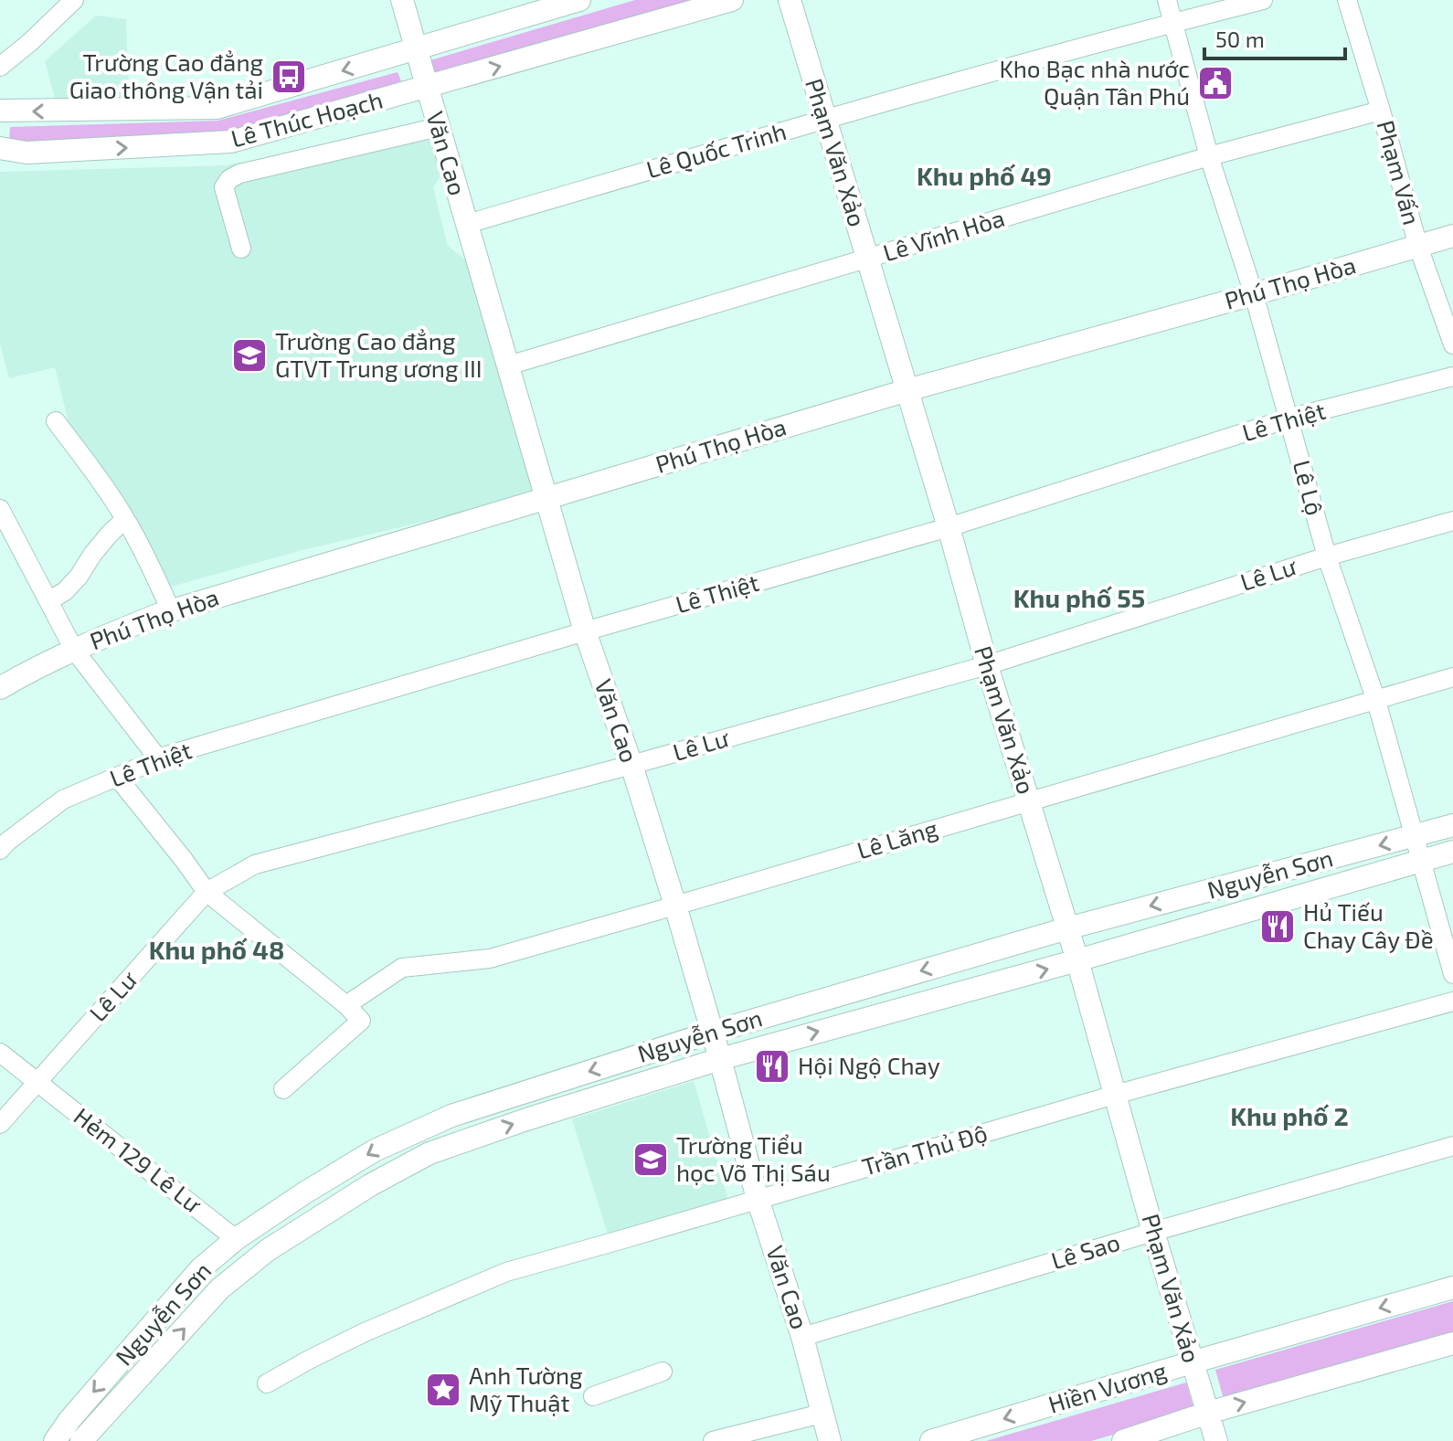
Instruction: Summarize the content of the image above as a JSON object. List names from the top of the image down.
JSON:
{
  "streets": {
    "street": [
      "Lê Thúc Hoạch",
      "Lê Quốc Trinh",
      "Phạm Văn Xảo",
      "Văn Cao",
      "Phạm Vấn",
      "Lê Vĩnh Hòa",
      "Phú Thọ Hòa",
      "Lê Thiệt",
      "Lê Lộ",
      "Lê Lư",
      "Lê Lăng",
      "Nguyễn Sơn",
      "Trần Thủ Độ",
      "Hẻm 129 Lê Lư",
      "Lê Sao",
      "Hiền Vương"
    ]
  },
  "crossings": [
    ["Lê Thúc Hoạch", "Văn Cao"],
    ["Lê Quốc Trinh", "Phạm Văn Xảo"],
    ["Lê Quốc Trinh", "Văn Cao"],
    ["Lê Quốc Trinh", "Lê Lộ"],
    ["Phạm Văn Xảo", "Lê Vĩnh Hòa"],
    ["Phạm Văn Xảo", "Phú Thọ Hòa"],
    ["Phạm Văn Xảo", "Lê Thiệt"],
    ["Phạm Văn Xảo", "Lê Lư"],
    ["Phạm Văn Xảo", "Lê Lăng"],
    ["Phạm Văn Xảo", "Nguyễn Sơn"],
    ["Phạm Văn Xảo", "Trần Thủ Độ"],
    ["Phạm Văn Xảo", "Lê Sao"],
    ["Phạm Văn Xảo", "Hiền Vương"],
    ["Văn Cao", "Lê Vĩnh Hòa"],
    ["Văn Cao", "Phú Thọ Hòa"],
    ["Văn Cao", "Lê Thiệt"],
    ["Văn Cao", "Lê Lư"],
    ["Văn Cao", "Lê Lăng"],
    ["Văn Cao", "Nguyễn Sơn"],
    ["Văn Cao", "Trần Thủ Độ"],
    ["Văn Cao", "Lê Sao"],
    ["Phạm Vấn", "Lê Vĩnh Hòa"],
    ["Phạm Vấn", "Phú Thọ Hòa"],
    ["Lê Vĩnh Hòa", "Lê Lộ"],
    ["Phú Thọ Hòa", "Lê Lộ"],
    ["Lê Thiệt", "Lê Lộ"],
    ["Lê Lộ", "Lê Lư"],
    ["Lê Lộ", "Lê Lăng"],
    ["Lê Lộ", "Nguyễn Sơn"],
    ["Lê Lư", "Hẻm 129 Lê Lư"],
    ["Nguyễn Sơn", "Hẻm 129 Lê Lư"]
  ],
  "districts": [
    "Khu phố 49",
    "Khu phố 55",
    "Khu phố 48",
    "Khu phố 2"
  ],
  "places": {
    "bus stop": ["Trường Cao đẳng Giao thông Vận tải"],
    "public building": ["Kho Bạc nhà nước Quận Tân Phú"],
    "school or university": ["Trường Cao đẳng GTVT Trung ương III", "Trường Tiểu học Võ Thị Sáu"],
    "restaurant": ["Hủ Tiếu Chay Cây Đề", "Hội Ngộ Chay"],
    "place": ["Anh Tường Mỹ Thuật"]
  },
  "scale_bar": "50 m"
}
